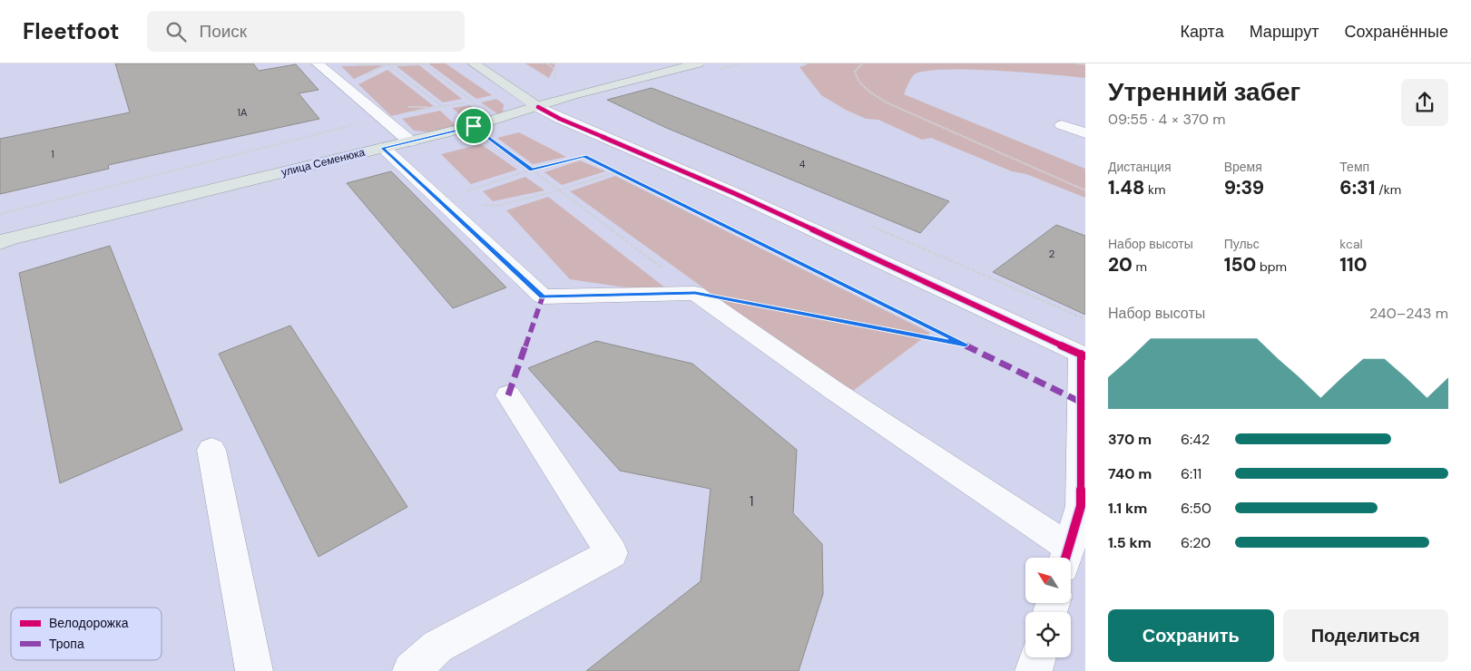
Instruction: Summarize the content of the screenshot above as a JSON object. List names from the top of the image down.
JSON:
{
  "streets": {
    "main road": ["улица Семенюка"]
  },
  "house_numbers": [
    "1А",
    "1",
    "4",
    "2",
    "1"
  ],
  "legend": ["Велодорожка", "Тропа"],
  "north": "top left",
  "page": {
    "header": "Fleetfoot",
    "search": "Поиск",
    "nav": ["Карта", "Маршрут", "Сохранённые"],
    "heading": ["Утренний забег", "09:55 · 4 × 370 m"],
    "stats": [
      ["Дистанция", "1.48 km"],
      ["Время", "9:39"],
      ["Темп", "6:31 /km"],
      ["Набор высоты", "20 m"],
      ["Пульс", "150 bpm"],
      ["kcal", "110"]
    ],
    "chart": ["Набор высоты", "240–243 m"],
    "list": [
      {
        "name": "370 m",
        "note": "6:42"
      },
      {
        "name": "740 m",
        "note": "6:11"
      },
      {
        "name": "1.1 km",
        "note": "6:50"
      },
      {
        "name": "1.5 km",
        "note": "6:20"
      }
    ],
    "buttons": ["Сохранить", "Поделиться"]
  }
}
